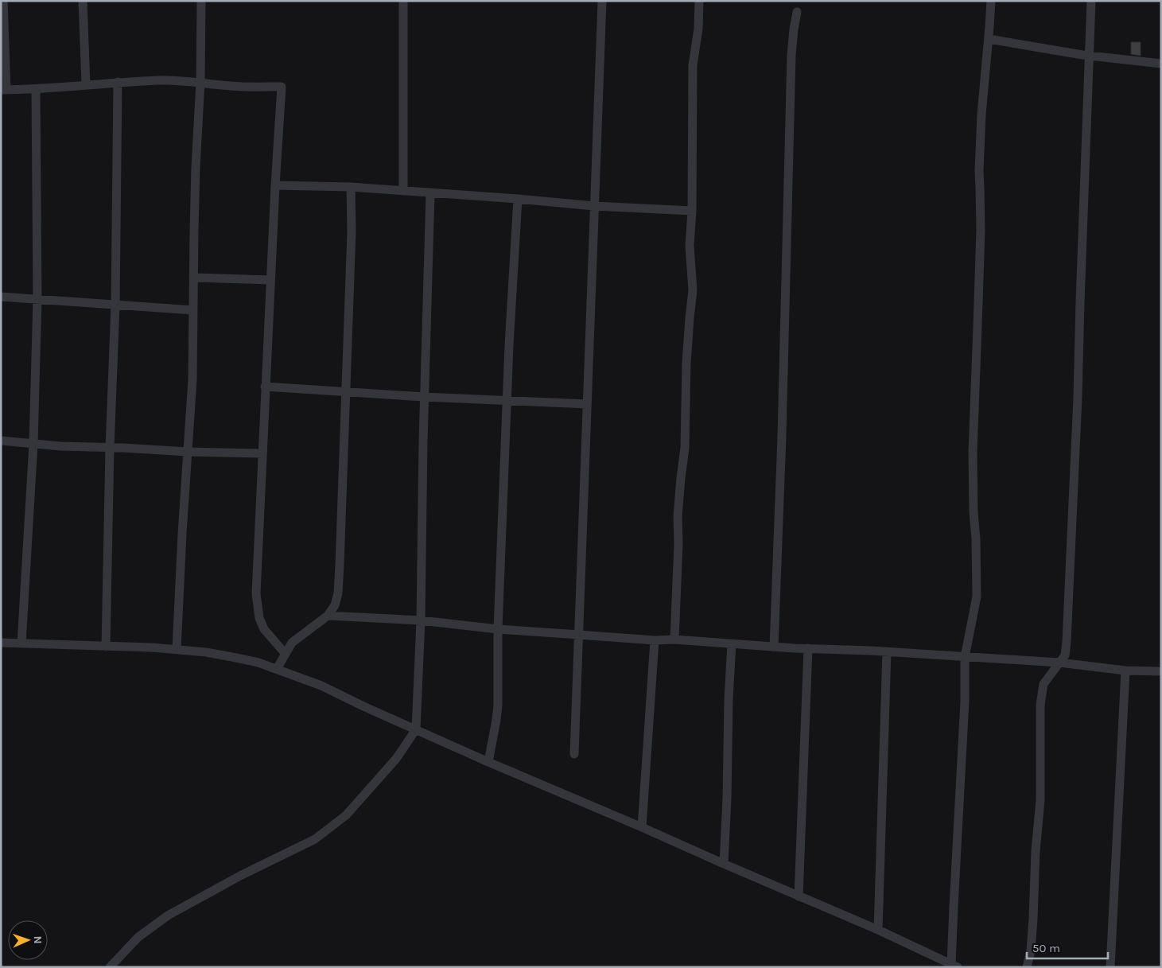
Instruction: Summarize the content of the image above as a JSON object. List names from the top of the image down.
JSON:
{
  "scale_bar": "50 m",
  "north": "right"
}
